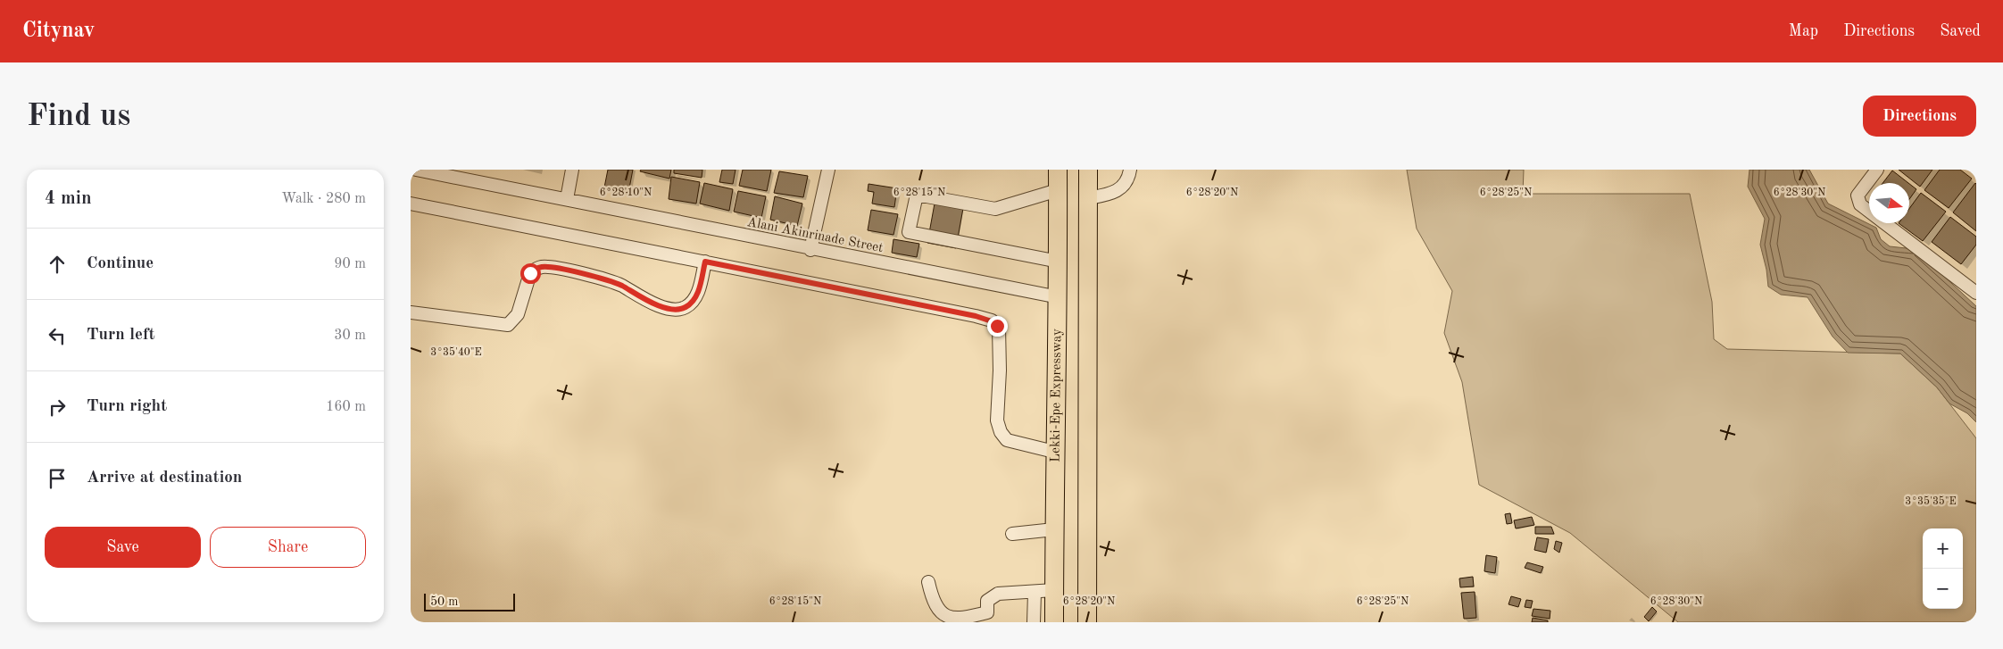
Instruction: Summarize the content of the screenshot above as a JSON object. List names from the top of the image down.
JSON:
{
  "streets": {
    "highway": ["Lekki-Epe Expressway"],
    "street": ["Alani Akinrinade Street"]
  },
  "crossings": [
    ["Alani Akinrinade Street", "Lekki-Epe Expressway"]
  ],
  "scale_bar": "50 m",
  "north": "right",
  "page": {
    "header": "Citynav",
    "nav": ["Map", "Directions", "Saved"],
    "buttons": [
      "Directions",
      ["Save", "Share"]
    ],
    "title": "Find us",
    "heading": ["4 min", "Walk · 280 m"],
    "list": [
      ["Continue", "90 m"],
      ["Turn left", "30 m"],
      ["Turn right", "160 m"],
      "Arrive at destination"
    ],
    "map_buttons": ["+", "−"],
    "scale": "50 m"
  },
  "coordinates": [
    "6°28'10\"N",
    "6°28'15\"N",
    "6°28'20\"N",
    "6°28'25\"N",
    "6°28'30\"N",
    "3°35'40\"E",
    "3°35'35\"E"
  ]
}
